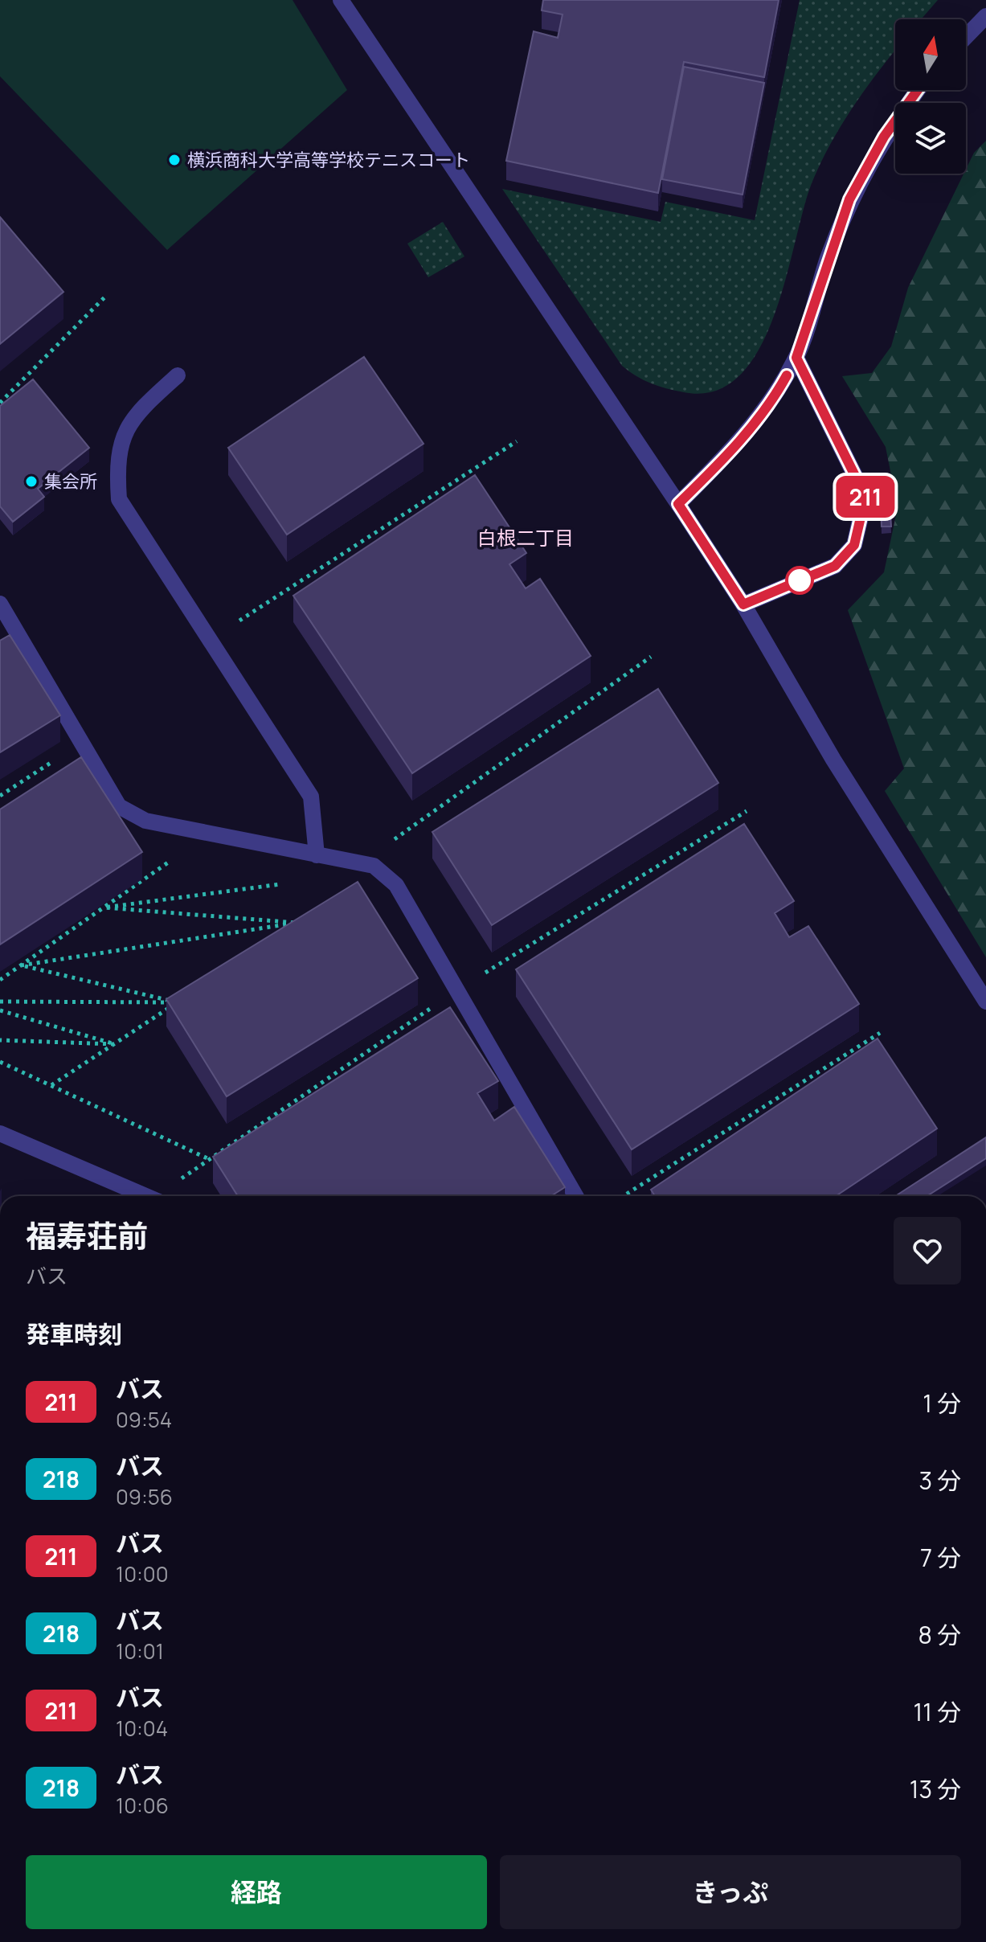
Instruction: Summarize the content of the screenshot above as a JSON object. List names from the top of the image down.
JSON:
{
  "districts": ["白根二丁目"],
  "places": ["横浜商科大学高等学校テニスコート", "集会所"],
  "lines": ["bus line 211"],
  "north": "top",
  "page": {
    "on_map": "211",
    "heading": [
      ["福寿荘前", "バス"],
      "発車時刻"
    ],
    "list": [
      {
        "mark": "211",
        "name": "バス",
        "note": "09:54",
        "value": "1 分"
      },
      {
        "mark": "218",
        "name": "バス",
        "note": "09:56",
        "value": "3 分"
      },
      {
        "mark": "211",
        "name": "バス",
        "note": "10:00",
        "value": "7 分"
      },
      {
        "mark": "218",
        "name": "バス",
        "note": "10:01",
        "value": "8 分"
      },
      {
        "mark": "211",
        "name": "バス",
        "note": "10:04",
        "value": "11 分"
      },
      {
        "mark": "218",
        "name": "バス",
        "note": "10:06",
        "value": "13 分"
      }
    ],
    "buttons": ["経路", "きっぷ"]
  }
}
